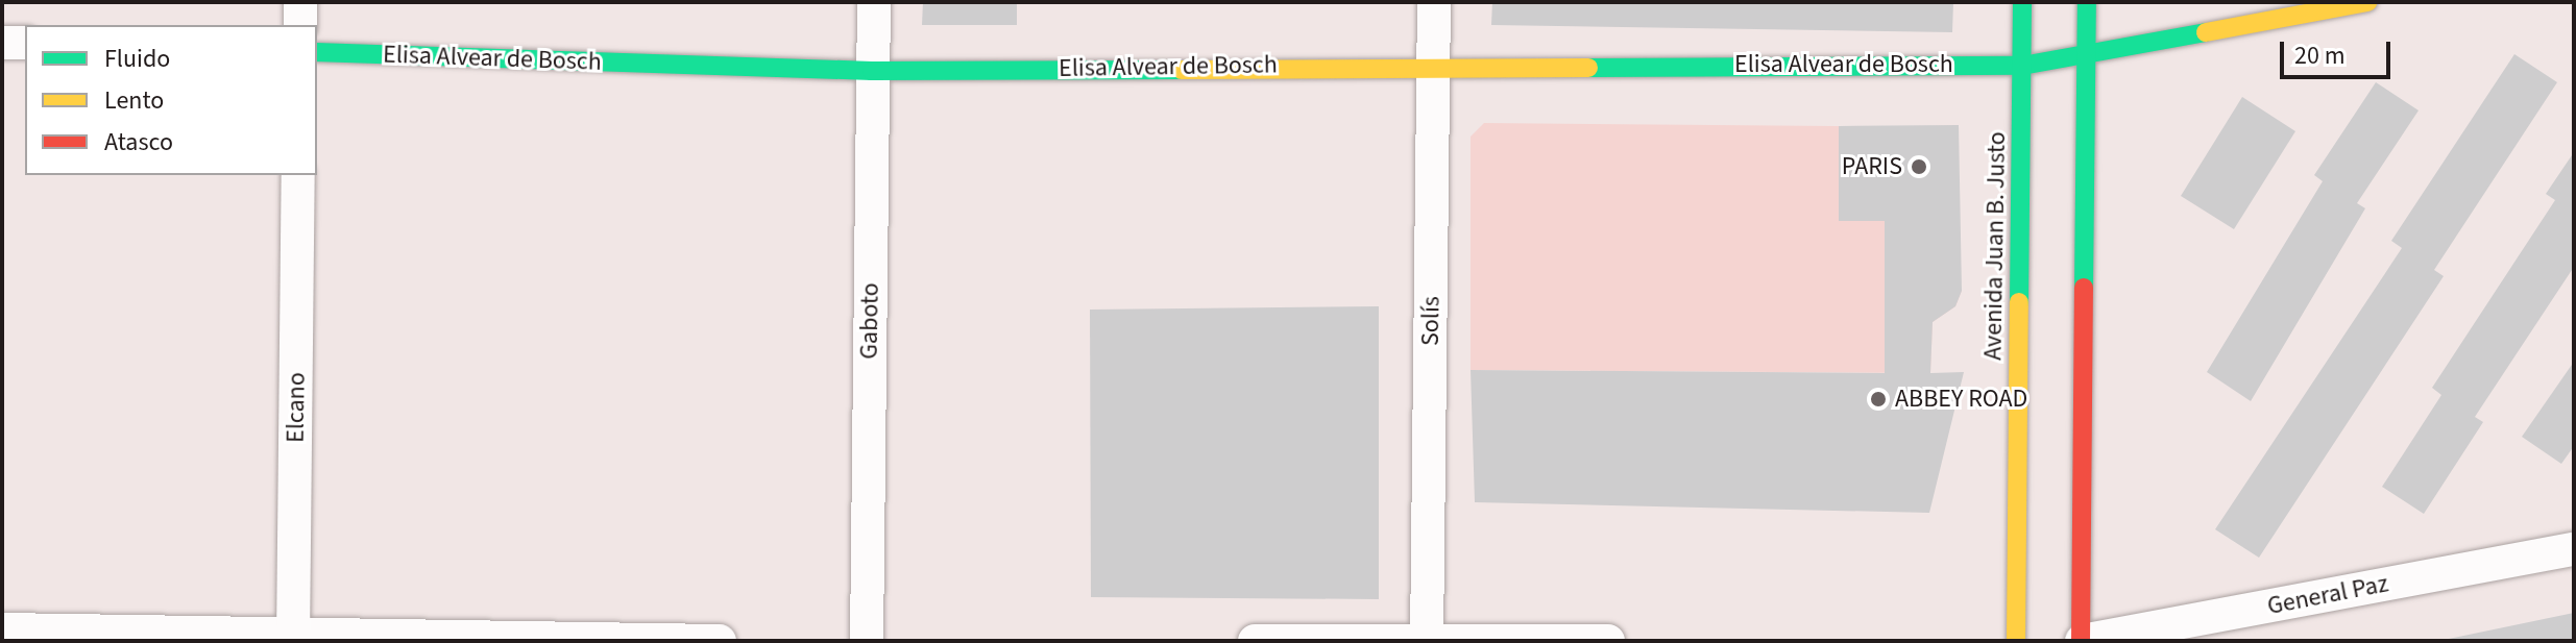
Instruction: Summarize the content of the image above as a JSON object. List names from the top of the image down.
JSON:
{
  "streets": {
    "street": [
      "Elisa Alvear de Bosch",
      "Avenida Juan B. Justo",
      "Gaboto",
      "Solís",
      "Elcano",
      "General Paz"
    ]
  },
  "crossings": [
    ["Elisa Alvear de Bosch", "Avenida Juan B. Justo"],
    ["Elisa Alvear de Bosch", "Gaboto"],
    ["Elisa Alvear de Bosch", "Solís"]
  ],
  "places": ["PARIS", "ABBEY ROAD"],
  "legend": ["Fluido", "Lento", "Atasco"],
  "scale_bar": "20 m"
}
